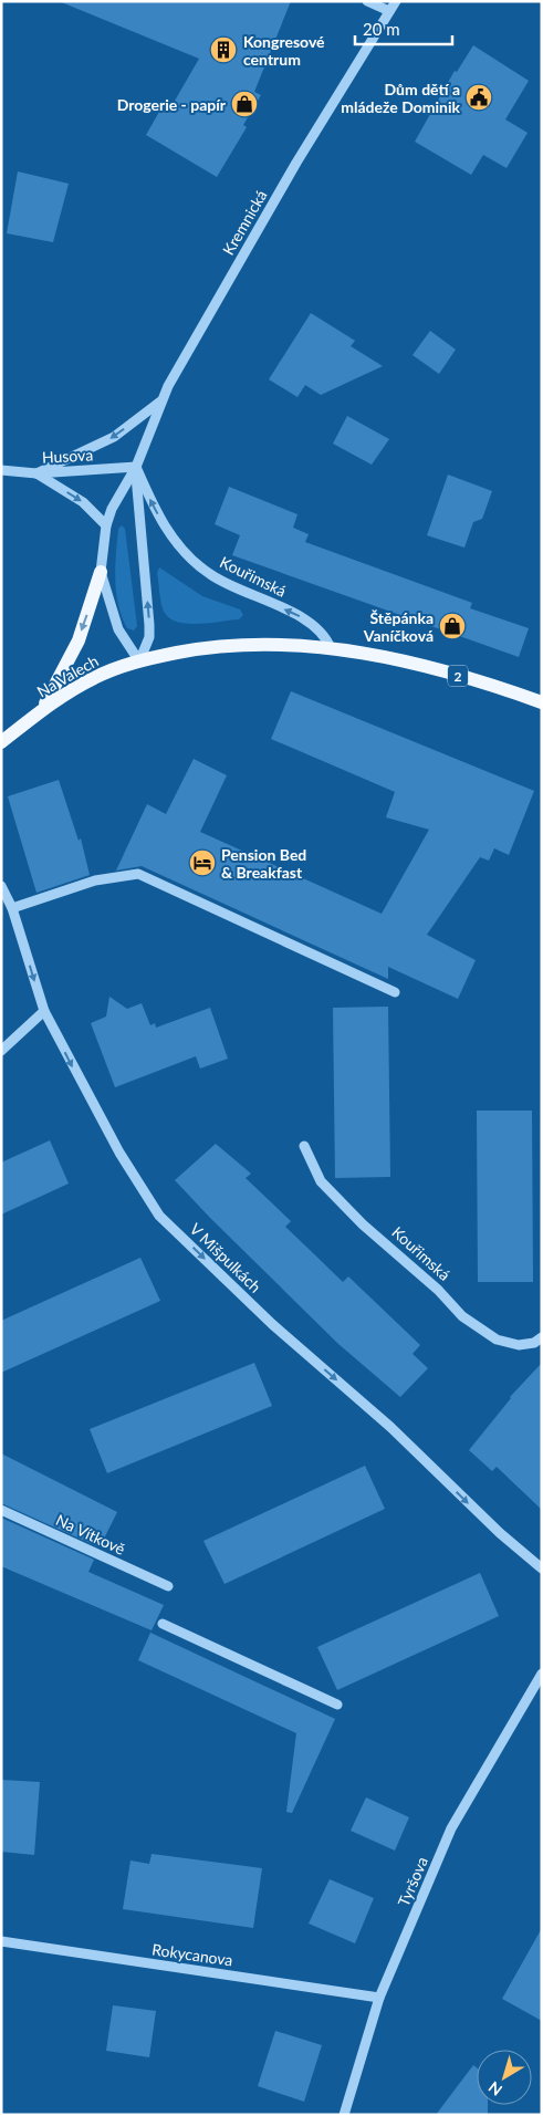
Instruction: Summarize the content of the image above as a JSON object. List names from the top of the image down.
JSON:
{
  "streets": {
    "main road": ["Na Valech", "2"],
    "street": [
      "Kremnická",
      "Husova",
      "Kouřimská",
      "V Mišpulkách",
      "Na Vítkově",
      "Tyršova",
      "Rokycanova"
    ]
  },
  "crossings": [
    ["Kremnická", "Husova"],
    ["Kremnická", "Kouřimská"],
    ["Husova", "Kouřimská"],
    ["Kouřimská", "Na Valech"],
    ["Kouřimská", "2"],
    ["Na Valech", "2"],
    ["Tyršova", "Rokycanova"]
  ],
  "one_way": ["Kouřimská", "V Mišpulkách"],
  "places": {
    "building": ["Kongresové centrum"],
    "public building": ["Dům dětí a mládeže Dominik"],
    "shop": ["Drogerie - papír", "Štěpánka Vaníčková"],
    "hotel": ["Pension Bed & Breakfast"]
  },
  "scale_bar": "20 m",
  "north": "bottom left"
}
